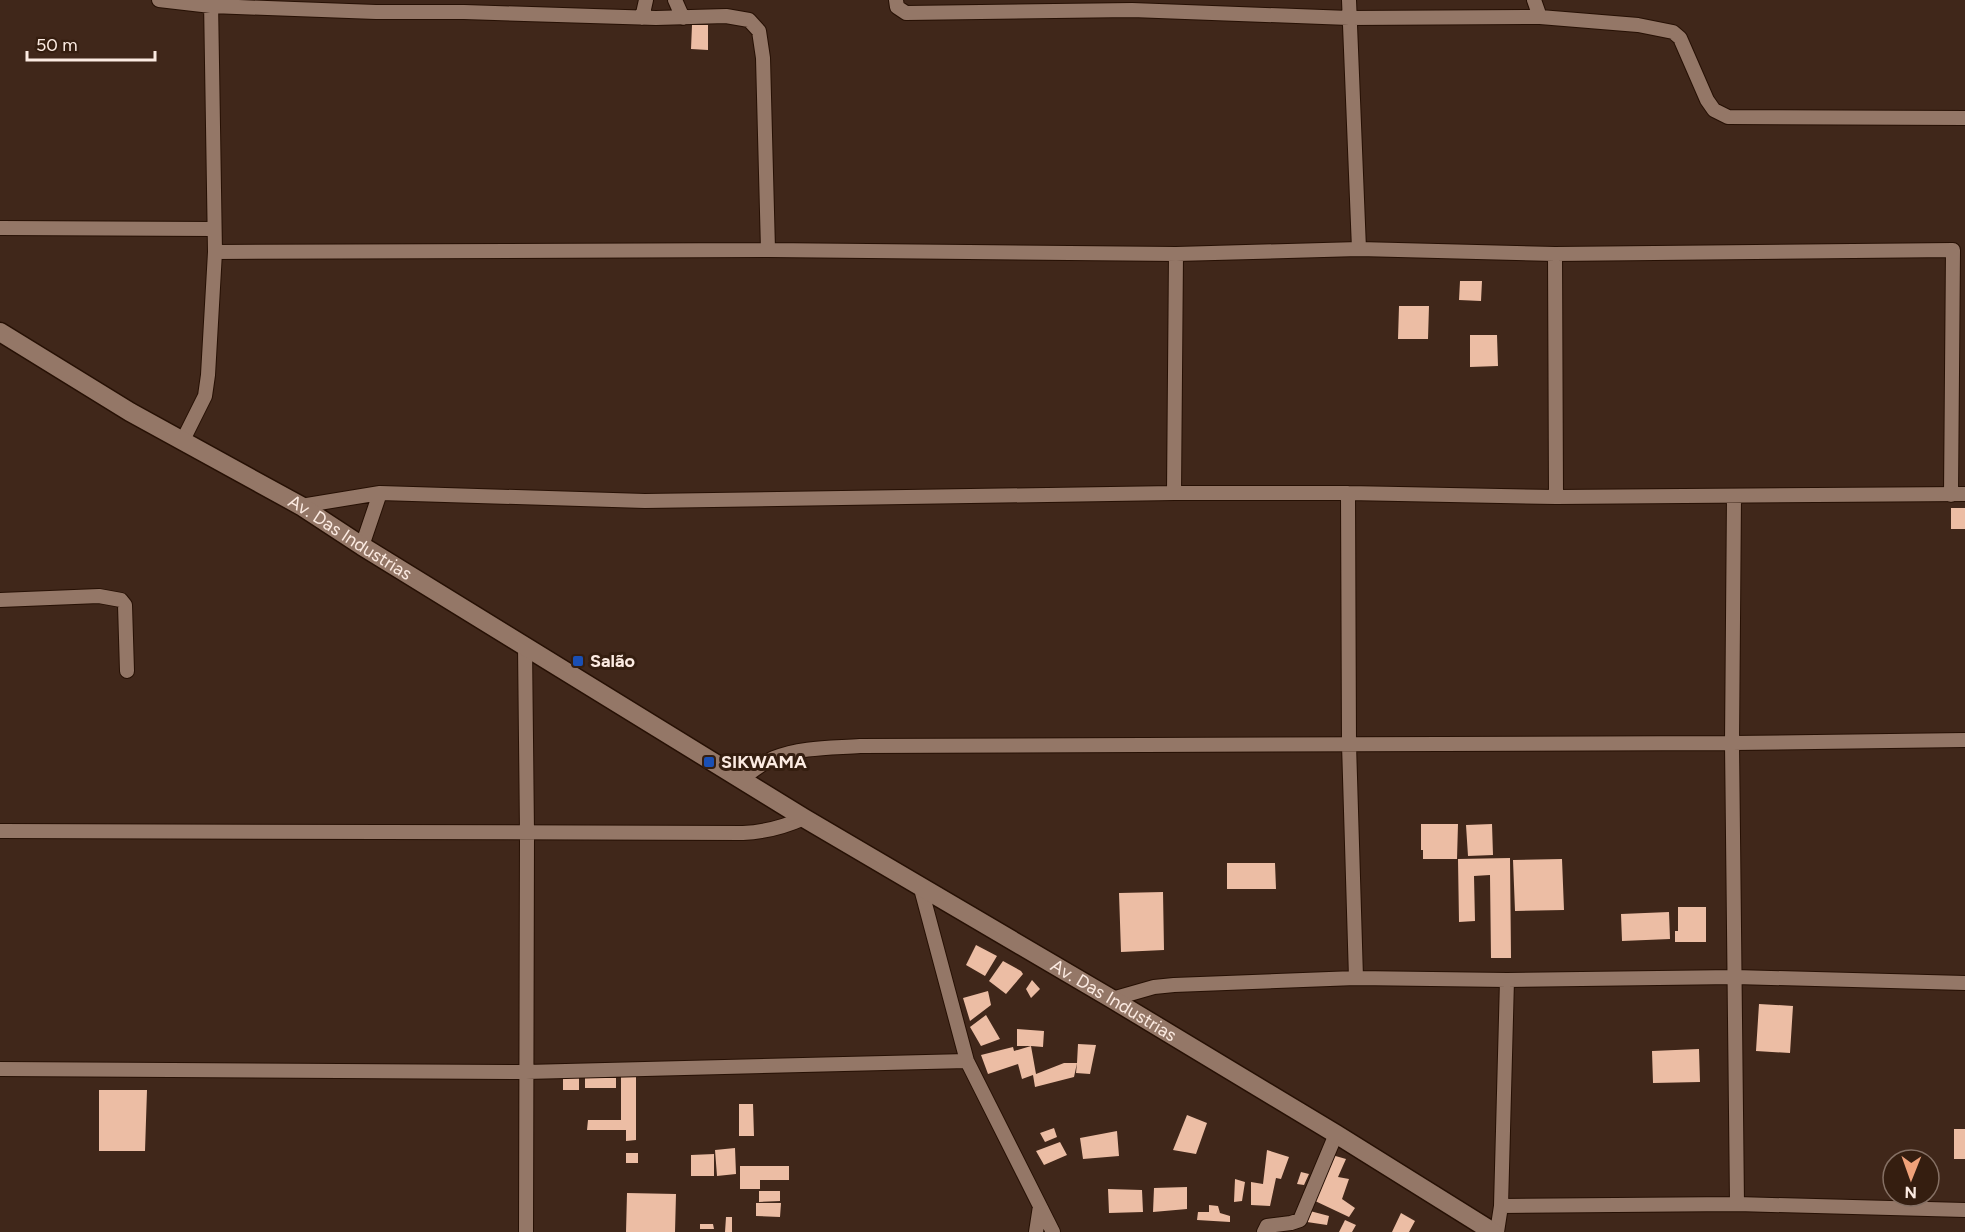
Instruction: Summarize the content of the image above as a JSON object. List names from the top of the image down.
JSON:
{
  "streets": {
    "main road": ["Av. Das Industrias"]
  },
  "places": {
    "transit": ["Salão", "SIKWAMA"]
  },
  "scale_bar": "50 m",
  "north": "bottom"
}
